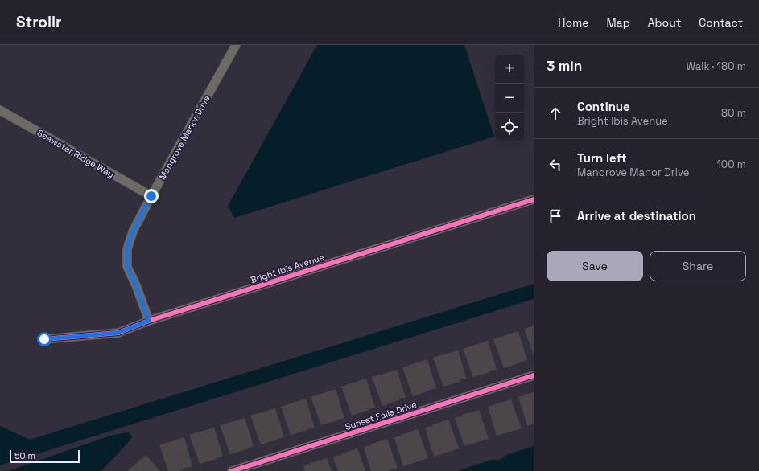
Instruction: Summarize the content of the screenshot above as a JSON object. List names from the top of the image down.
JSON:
{
  "streets": {
    "street": [
      "Mangrove Manor Drive",
      "Seawater Ridge Way",
      "Bright Ibis Avenue",
      "Sunset Falls Drive"
    ]
  },
  "crossings": [
    ["Mangrove Manor Drive", "Seawater Ridge Way"],
    ["Mangrove Manor Drive", "Bright Ibis Avenue"]
  ],
  "scale_bar": "50 m",
  "page": {
    "header": "Strollr",
    "nav": [
      "Home",
      "Map",
      "About",
      "Contact"
    ],
    "heading": ["3 min", "Walk · 180 m"],
    "map_buttons": ["+", "−"],
    "list": [
      ["Continue", "Bright Ibis Avenue", "80 m"],
      ["Turn left", "Mangrove Manor Drive", "100 m"],
      "Arrive at destination"
    ],
    "buttons": ["Save", "Share"],
    "scale": "50 m"
  }
}
